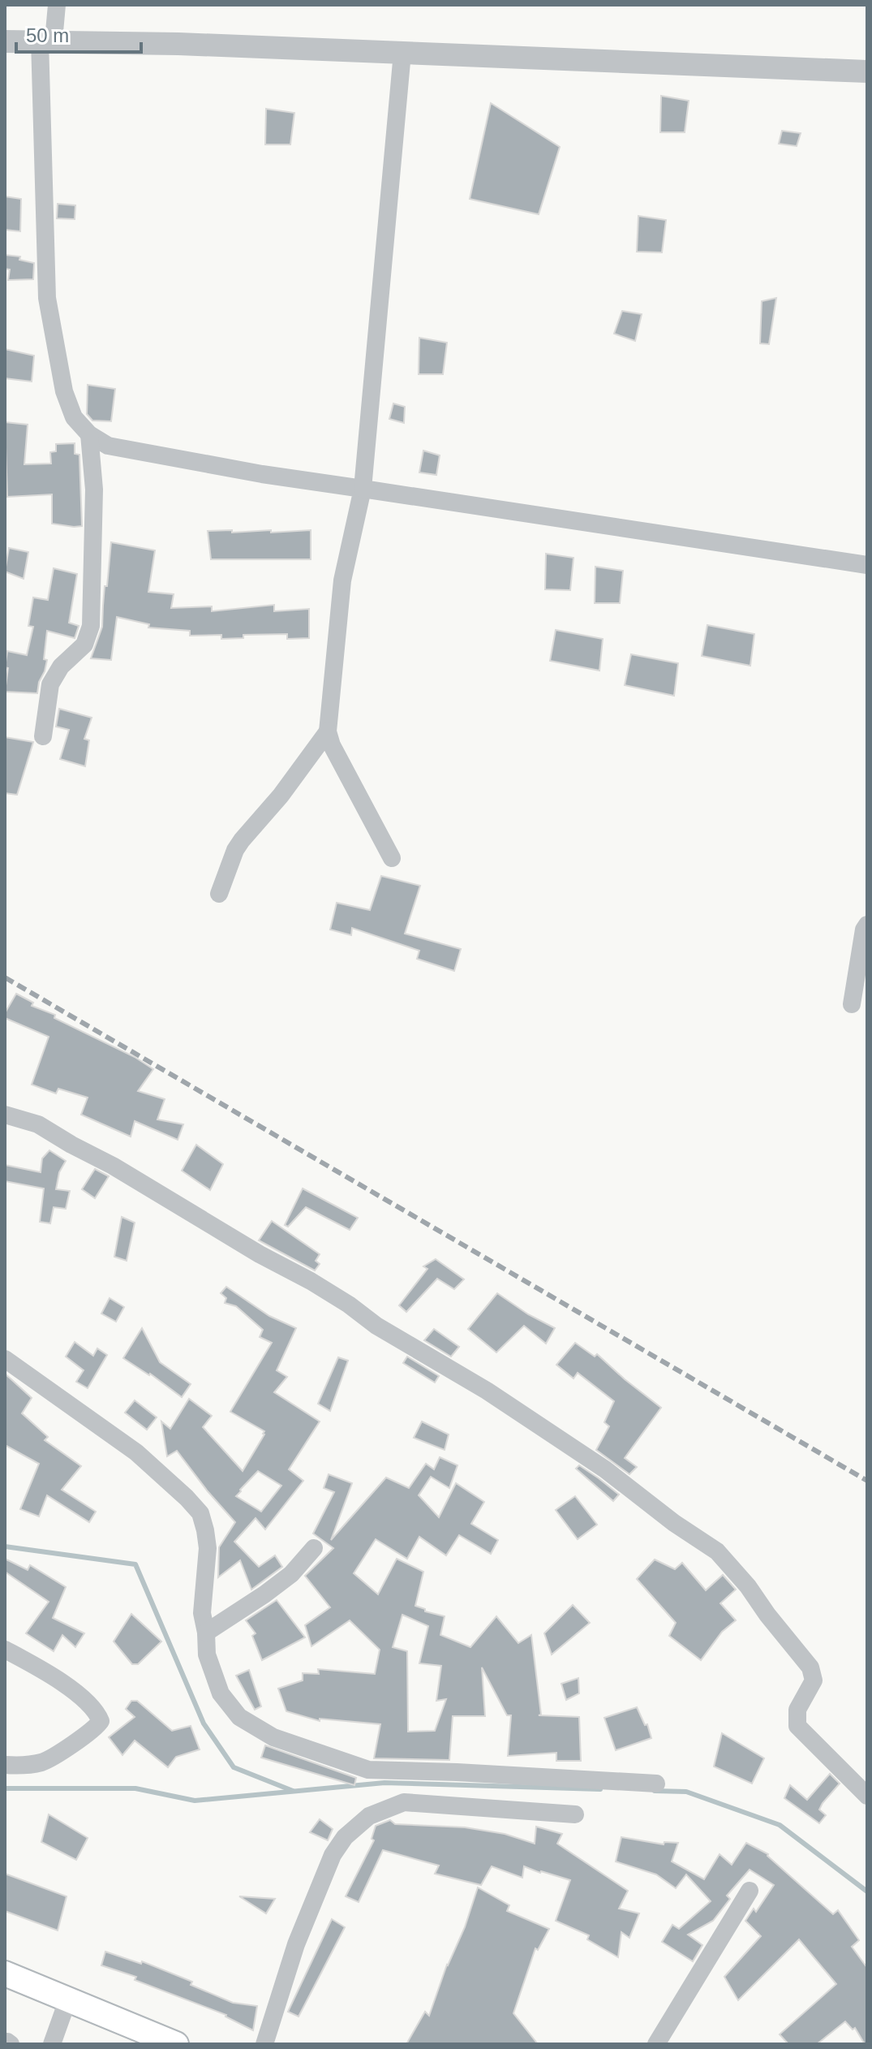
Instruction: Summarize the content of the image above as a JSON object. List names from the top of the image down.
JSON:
{
  "scale_bar": "50 m"
}
